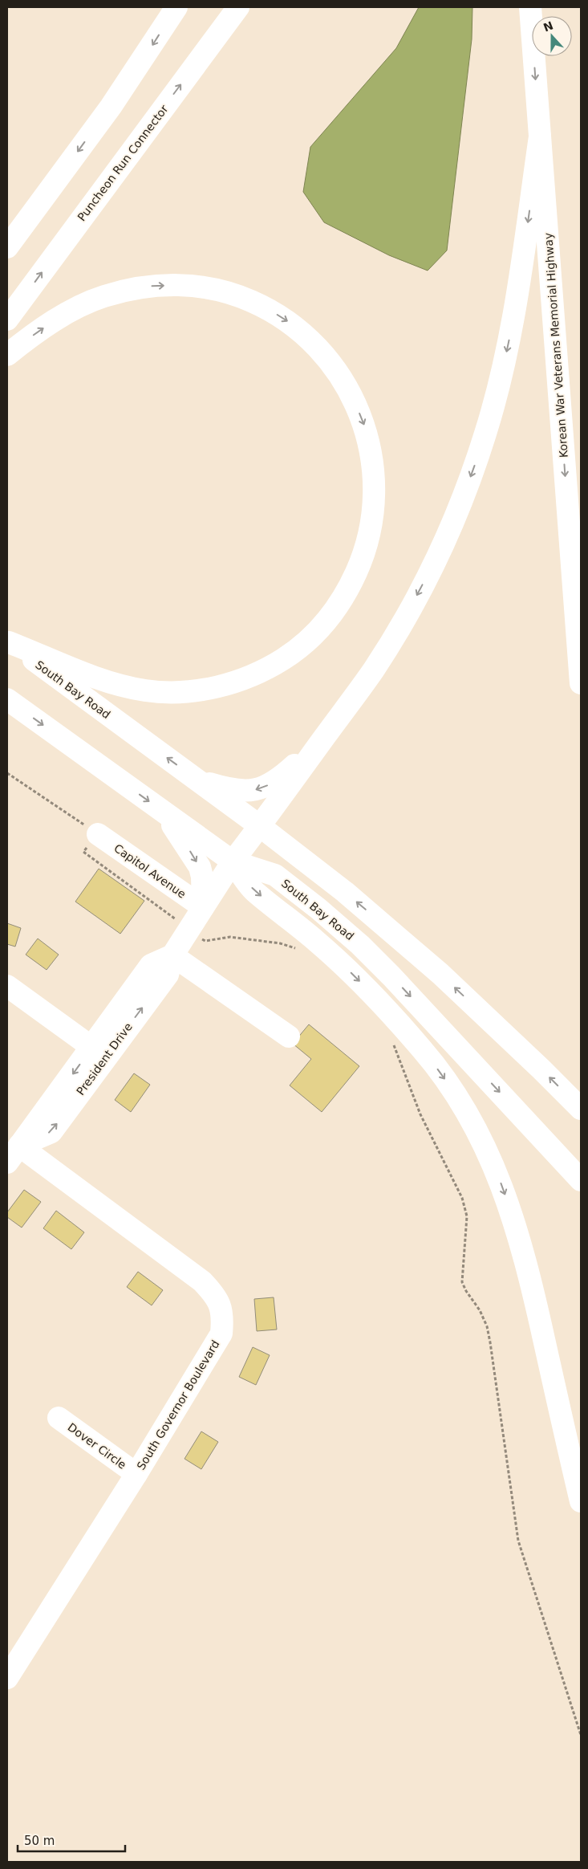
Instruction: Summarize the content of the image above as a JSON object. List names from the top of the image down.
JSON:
{
  "streets": {
    "main road": [
      "Puncheon Run Connector",
      "Korean War Veterans Memorial Highway",
      "South Bay Road",
      "Capitol Avenue",
      "President Drive",
      "South Governor Boulevard",
      "Dover Circle"
    ]
  },
  "crossings": [
    ["President Drive", "South Governor Boulevard"],
    ["South Governor Boulevard", "Dover Circle"]
  ],
  "one_way": ["Korean War Veterans Memorial Highway"],
  "scale_bar": "50 m",
  "north": "top"
}
